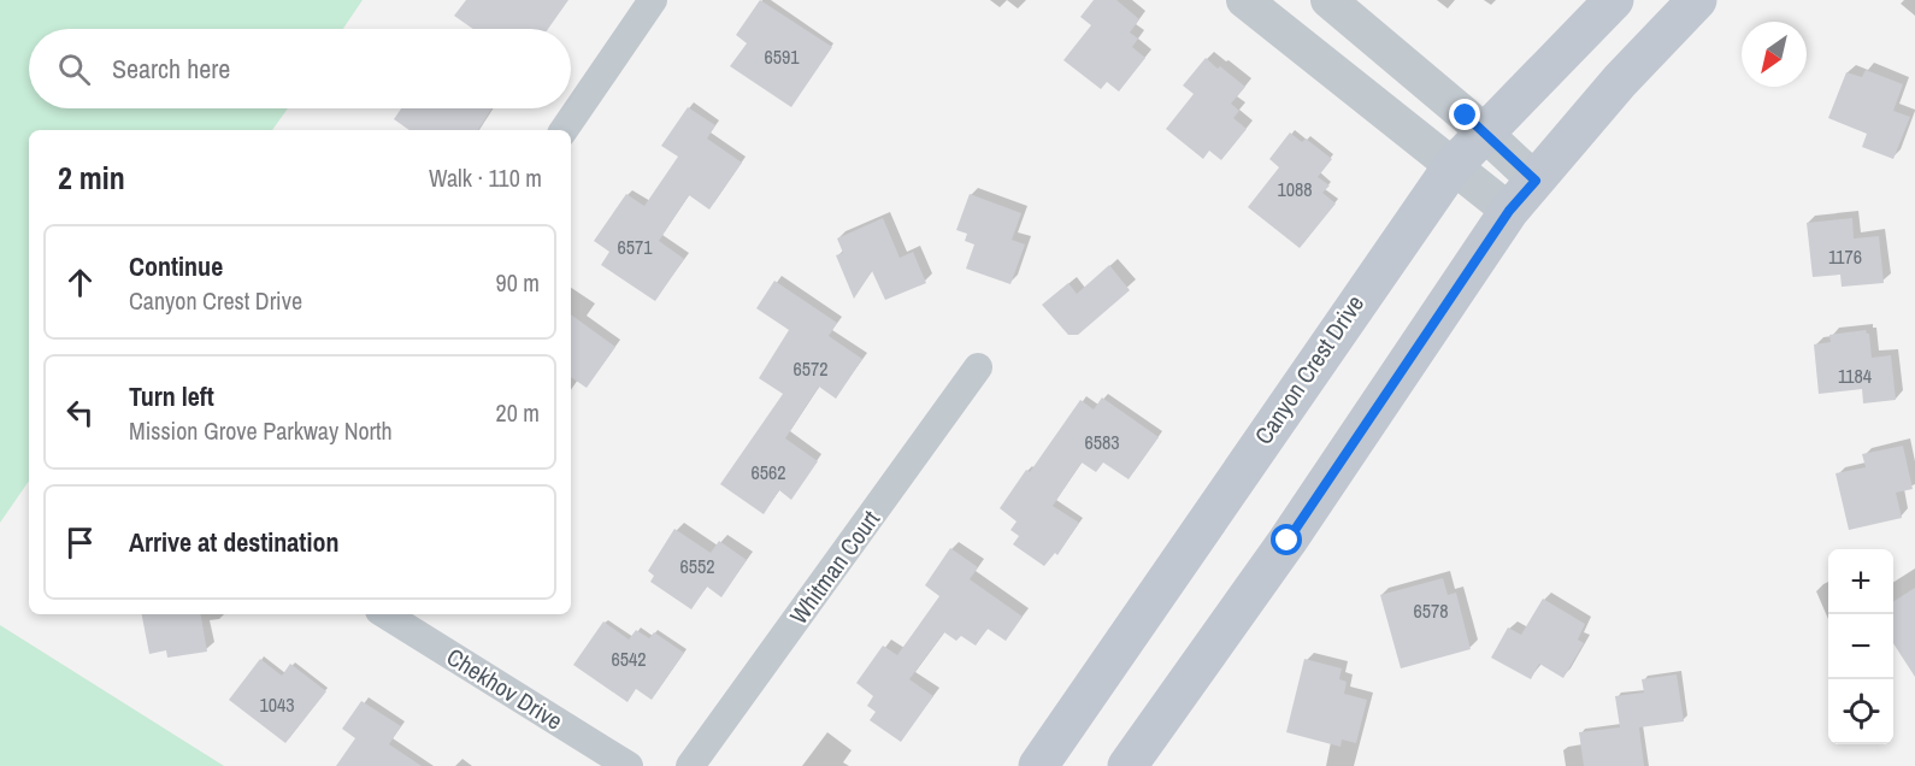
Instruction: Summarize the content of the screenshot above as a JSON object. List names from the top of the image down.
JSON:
{
  "streets": {
    "main road": ["Canyon Crest Drive"],
    "street": ["Whitman Court", "Chekhov Drive"]
  },
  "house_numbers": [
    "6591",
    "1088",
    "6571",
    "1176",
    "6572",
    "1184",
    "6583",
    "6562",
    "6552",
    "6578",
    "6542",
    "1043"
  ],
  "north": "bottom left",
  "page": {
    "search": "Search here",
    "heading": ["2 min", "Walk · 110 m"],
    "list": [
      ["Continue", "Canyon Crest Drive", "90 m"],
      ["Turn left", "Mission Grove Parkway North", "20 m"],
      "Arrive at destination"
    ],
    "map_buttons": ["+", "−"]
  }
}
